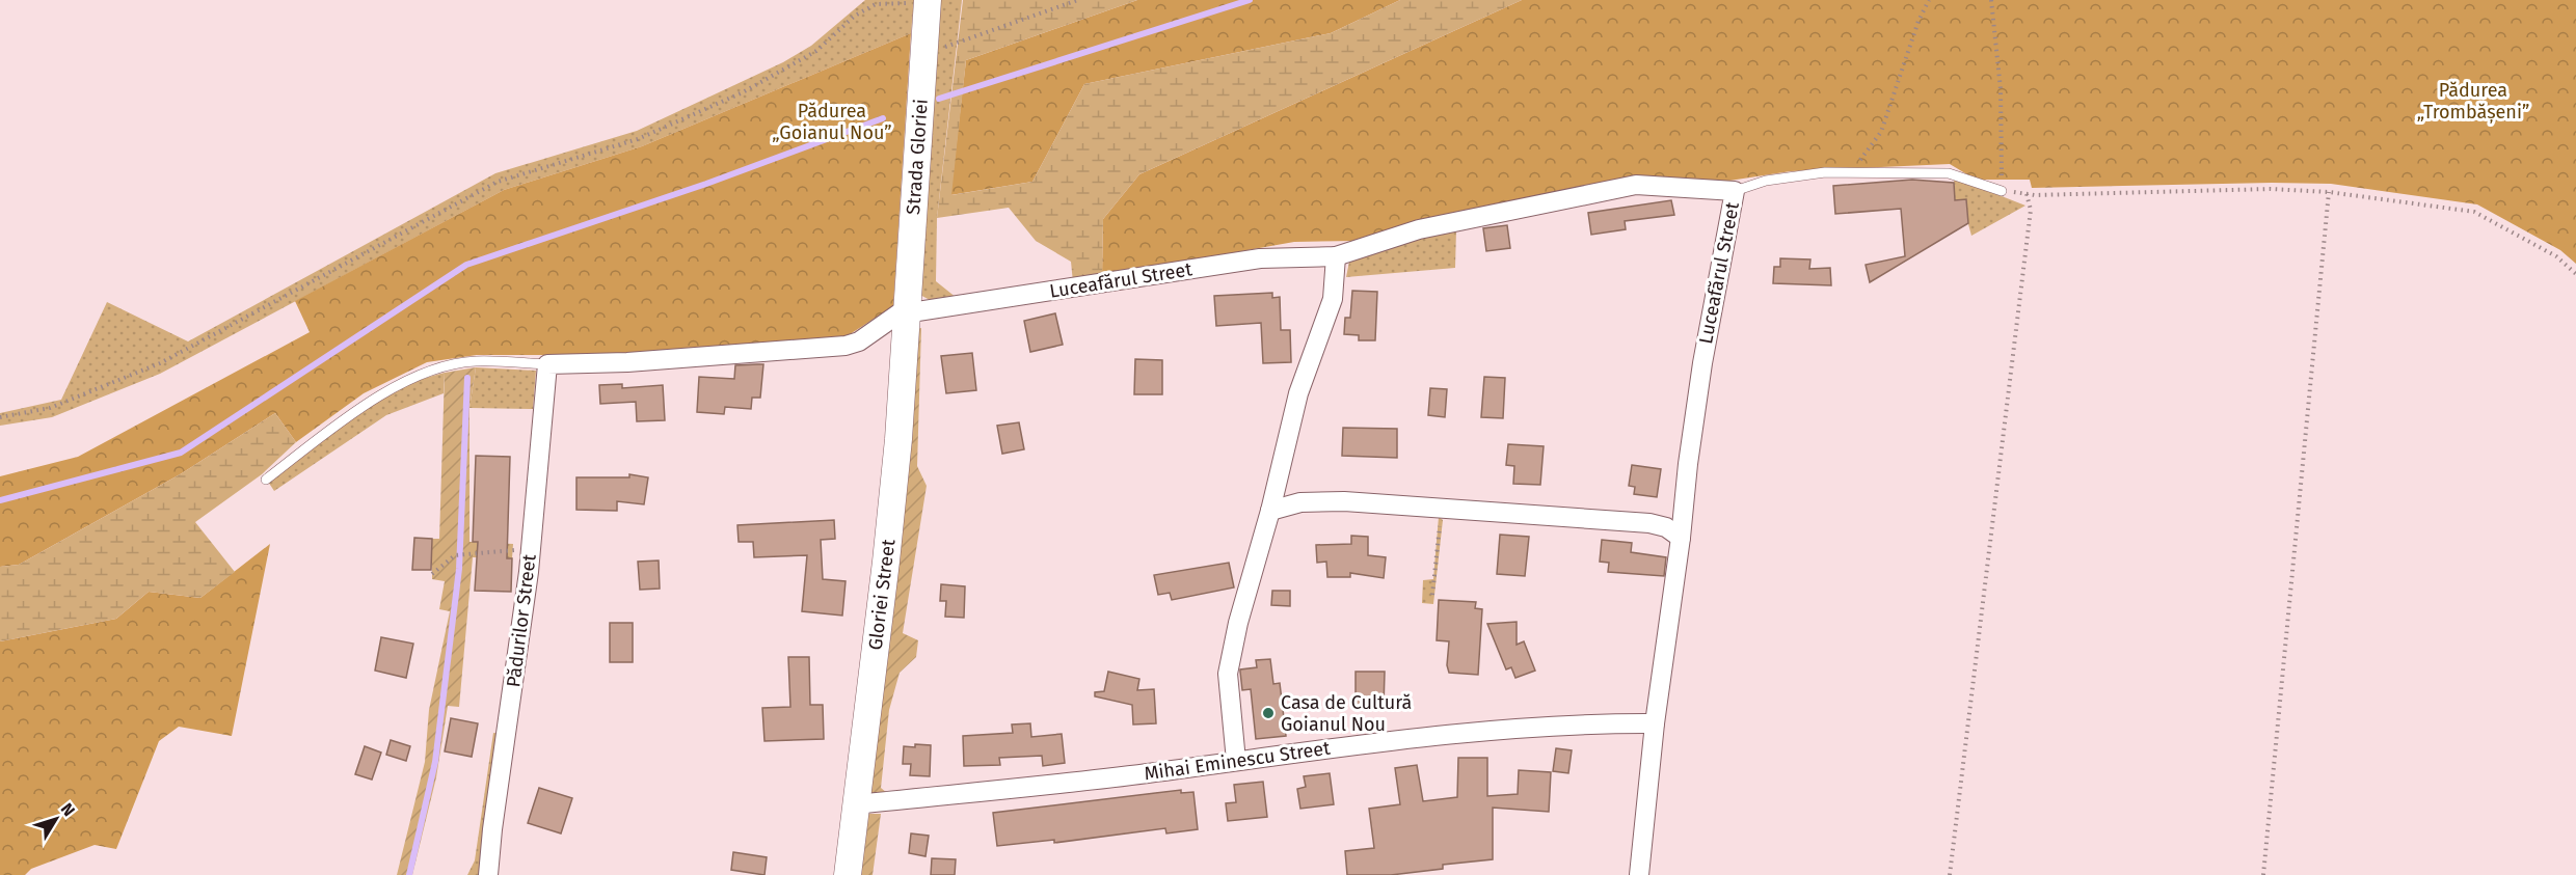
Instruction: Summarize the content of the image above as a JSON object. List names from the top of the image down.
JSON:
{
  "streets": {
    "street": [
      "Strada Gloriei",
      "Luceafărul Street",
      "Gloriei Street",
      "Pădurilor Street",
      "Mihai Eminescu Street"
    ]
  },
  "crossings": [
    ["Strada Gloriei", "Luceafărul Street"],
    ["Strada Gloriei", "Gloriei Street"],
    ["Luceafărul Street", "Gloriei Street"],
    ["Luceafărul Street", "Mihai Eminescu Street"],
    ["Gloriei Street", "Mihai Eminescu Street"]
  ],
  "parks": ["Pădurea „Trombășeni”", "Pădurea „Goianul Nou”"],
  "places": ["Casa de Cultură Goianul Nou"],
  "north": "top right"
}
